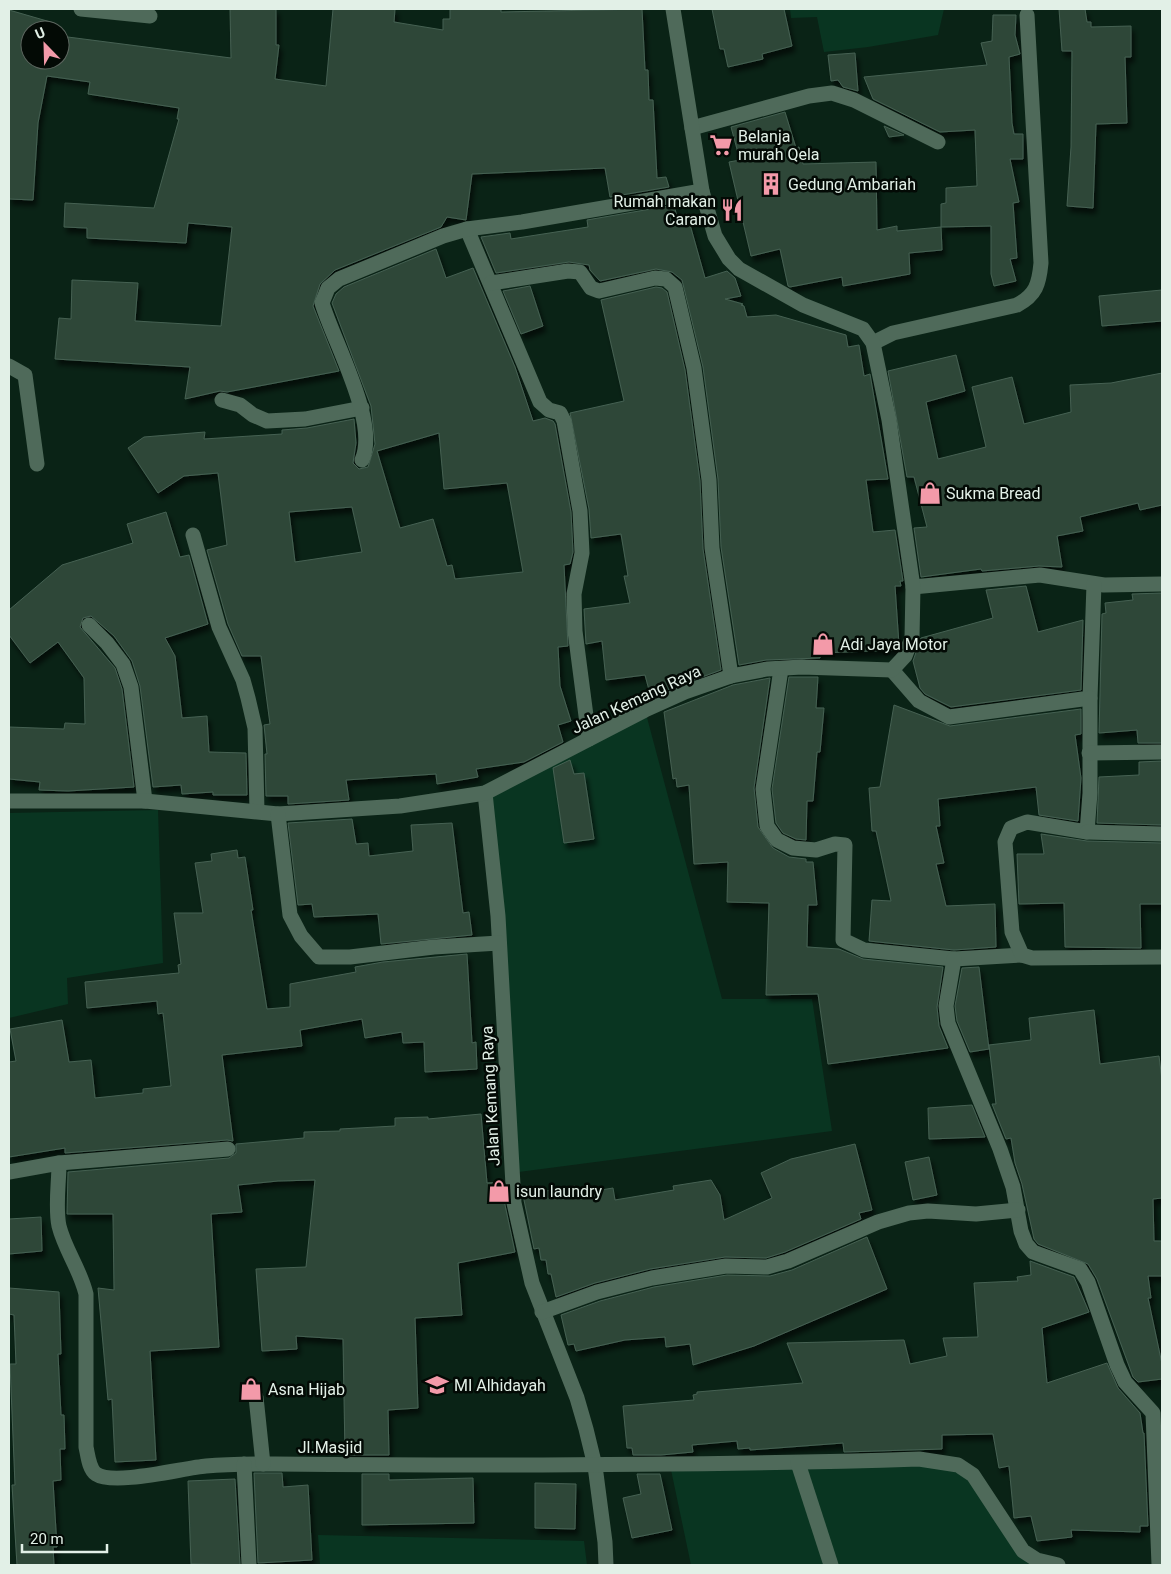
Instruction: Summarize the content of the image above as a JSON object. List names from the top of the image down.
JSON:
{
  "streets": {
    "street": ["Jalan Kemang Raya", "Jl.Masjid"]
  },
  "crossings": [
    ["Jalan Kemang Raya", "Jl.Masjid"]
  ],
  "places": {
    "supermarket": ["Belanja murah Qela"],
    "building": ["Gedung Ambariah"],
    "restaurant": ["Rumah makan Carano"],
    "shop": [
      "Sukma Bread",
      "Adi Jaya Motor",
      "isun laundry",
      "Asna Hijab"
    ],
    "school or university": ["MI Alhidayah"]
  },
  "scale_bar": "20 m",
  "north": "top left"
}
